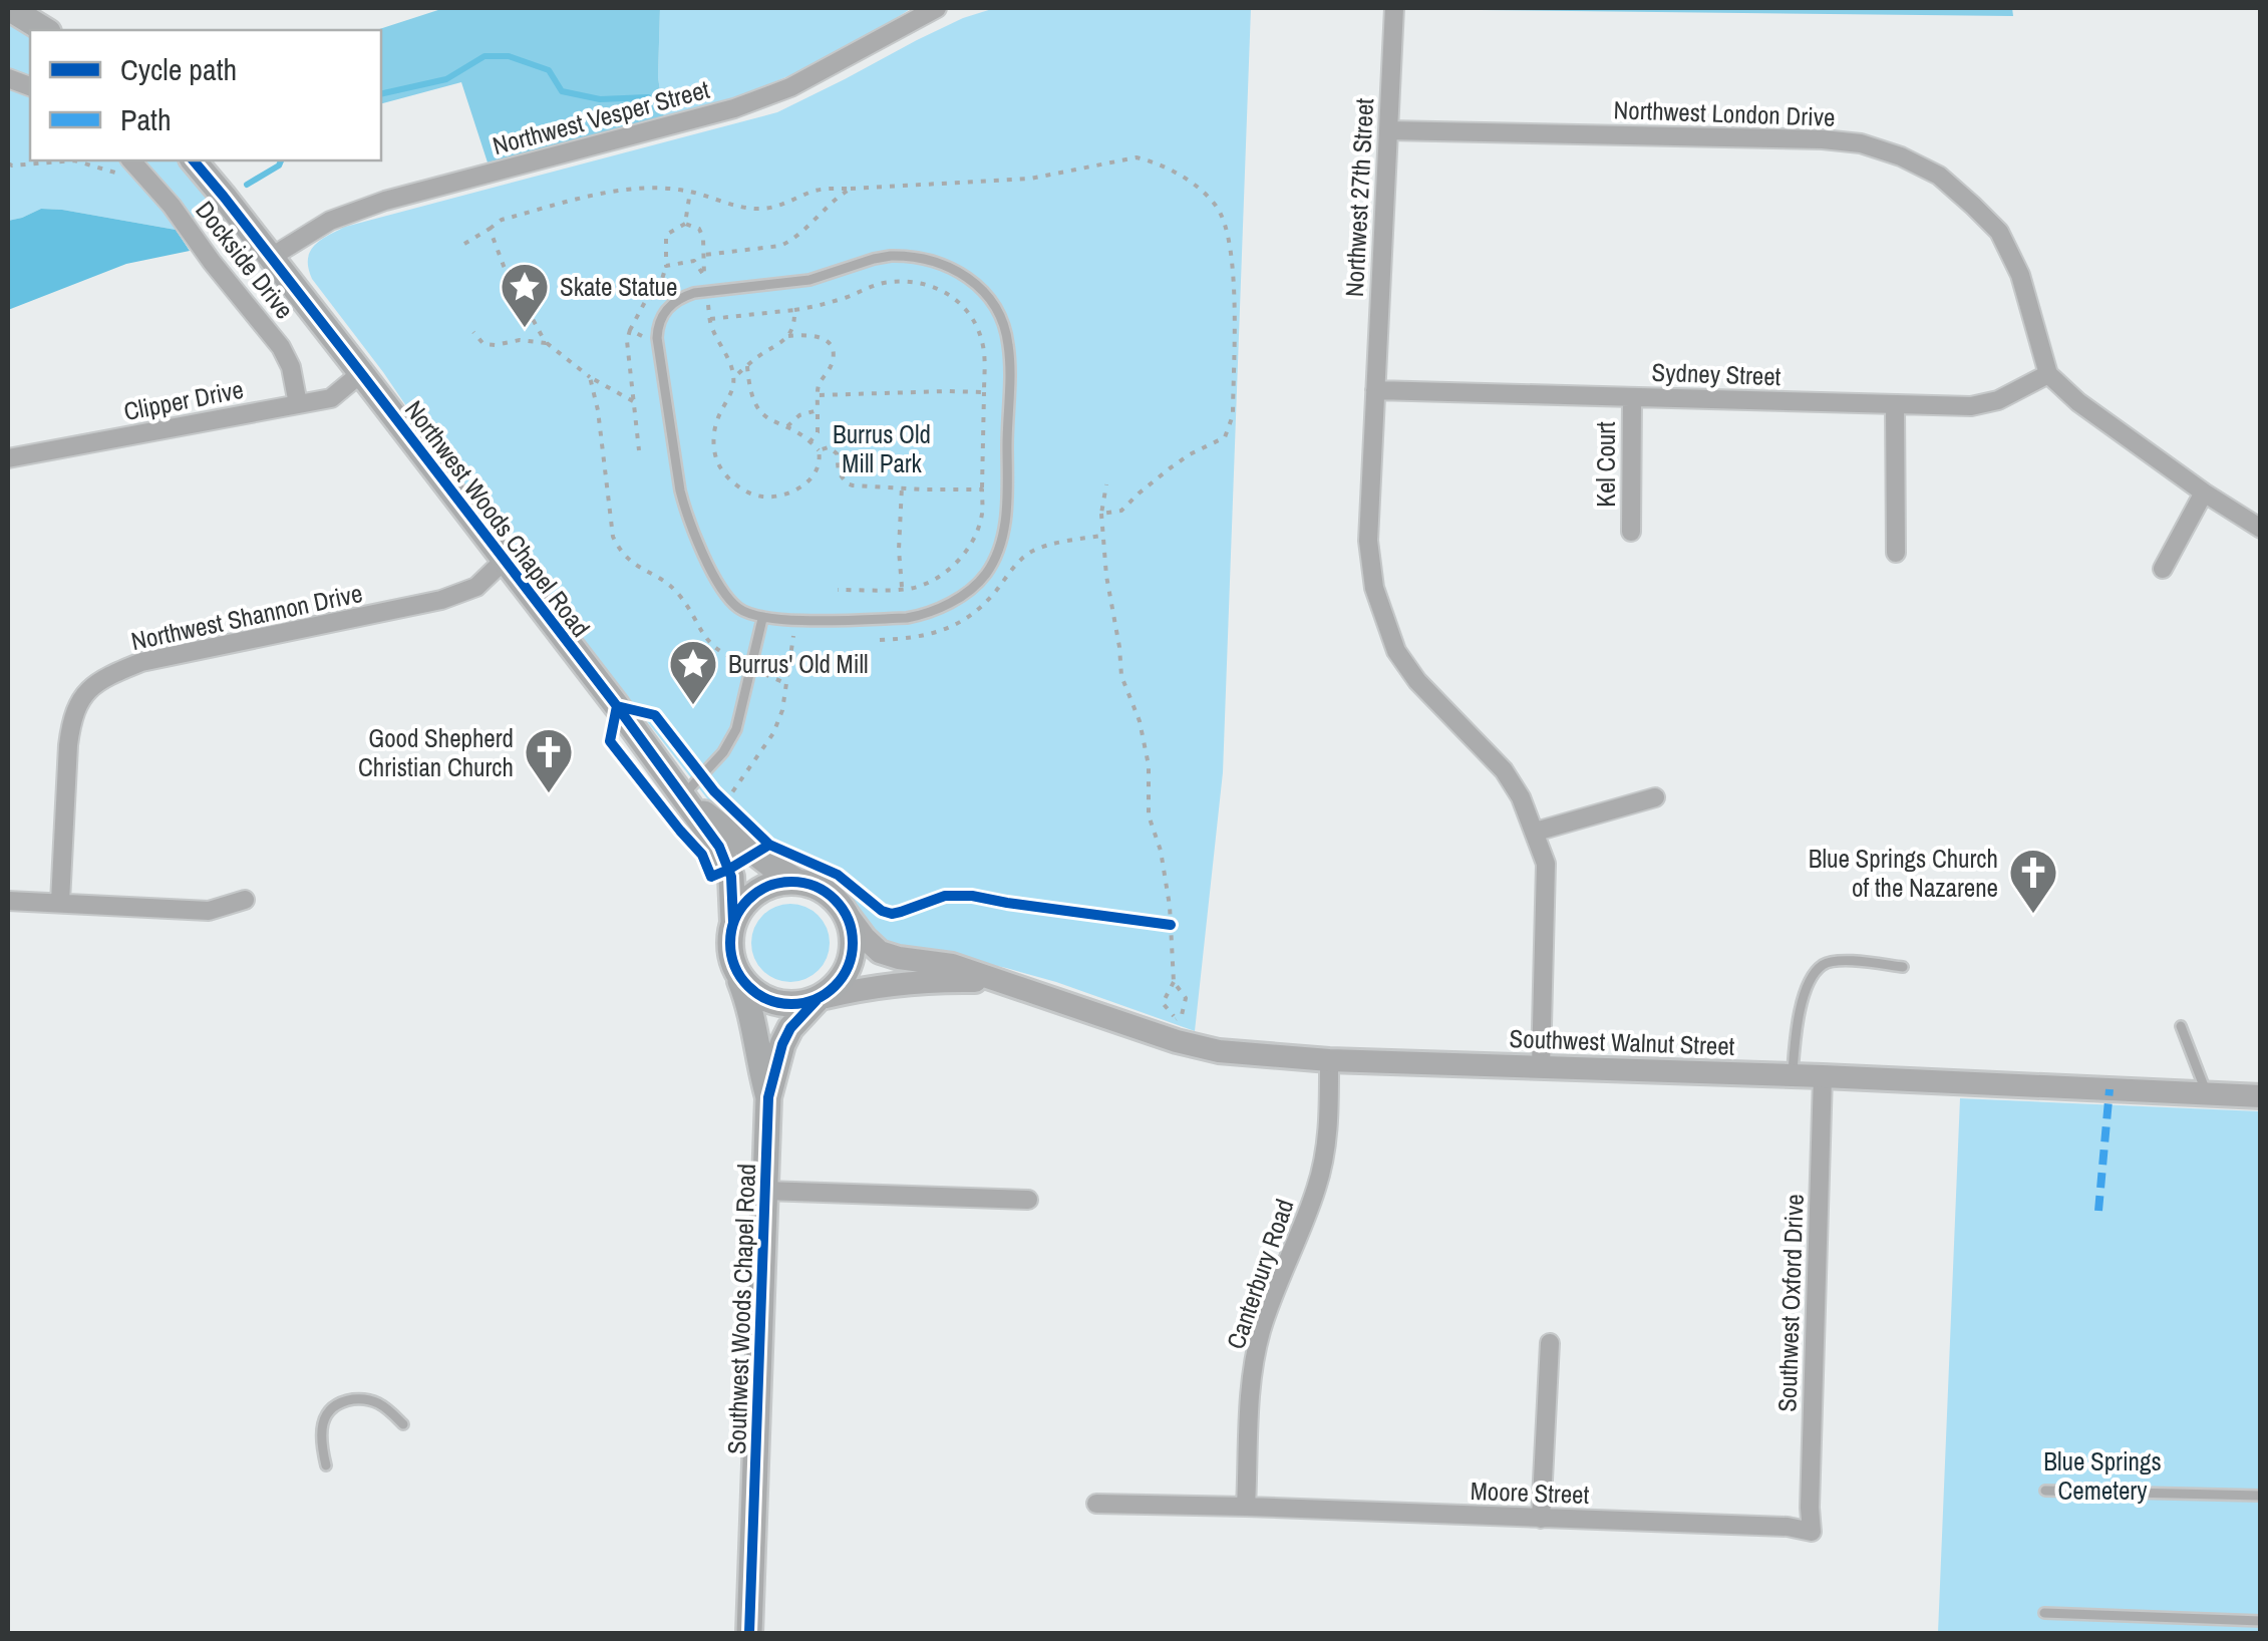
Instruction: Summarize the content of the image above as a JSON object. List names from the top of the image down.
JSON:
{
  "streets": {
    "main road": ["Northwest Woods Chapel Road", "Southwest Woods Chapel Road"],
    "street": [
      "Northwest London Drive",
      "Northwest Vesper Street",
      "Northwest 27th Street",
      "Dockside Drive",
      "Sydney Street",
      "Clipper Drive",
      "Kel Court",
      "Northwest Shannon Drive",
      "Southwest Walnut Street",
      "Canterbury Road",
      "Southwest Oxford Drive",
      "Moore Street"
    ]
  },
  "crossings": [
    ["Northwest London Drive", "Northwest 27th Street"],
    ["Northwest London Drive", "Sydney Street"],
    ["Northwest Vesper Street", "Northwest Woods Chapel Road"],
    ["Northwest 27th Street", "Sydney Street"],
    ["Northwest 27th Street", "Southwest Walnut Street"],
    ["Dockside Drive", "Clipper Drive"],
    ["Sydney Street", "Kel Court"],
    ["Clipper Drive", "Northwest Woods Chapel Road"],
    ["Northwest Woods Chapel Road", "Northwest Shannon Drive"],
    ["Northwest Woods Chapel Road", "Southwest Walnut Street"],
    ["Northwest Woods Chapel Road", "Southwest Woods Chapel Road"],
    ["Southwest Walnut Street", "Canterbury Road"],
    ["Southwest Walnut Street", "Southwest Oxford Drive"],
    ["Southwest Walnut Street", "Southwest Woods Chapel Road"],
    ["Canterbury Road", "Moore Street"],
    ["Southwest Oxford Drive", "Moore Street"]
  ],
  "parks": ["Burrus Old Mill Park", "Blue Springs Cemetery"],
  "places": {
    "place": ["Skate Statue", "Burrus' Old Mill"],
    "church": ["Good Shepherd Christian Church", "Blue Springs Church of the Nazarene"]
  },
  "legend": ["Cycle path", "Path"]
}
